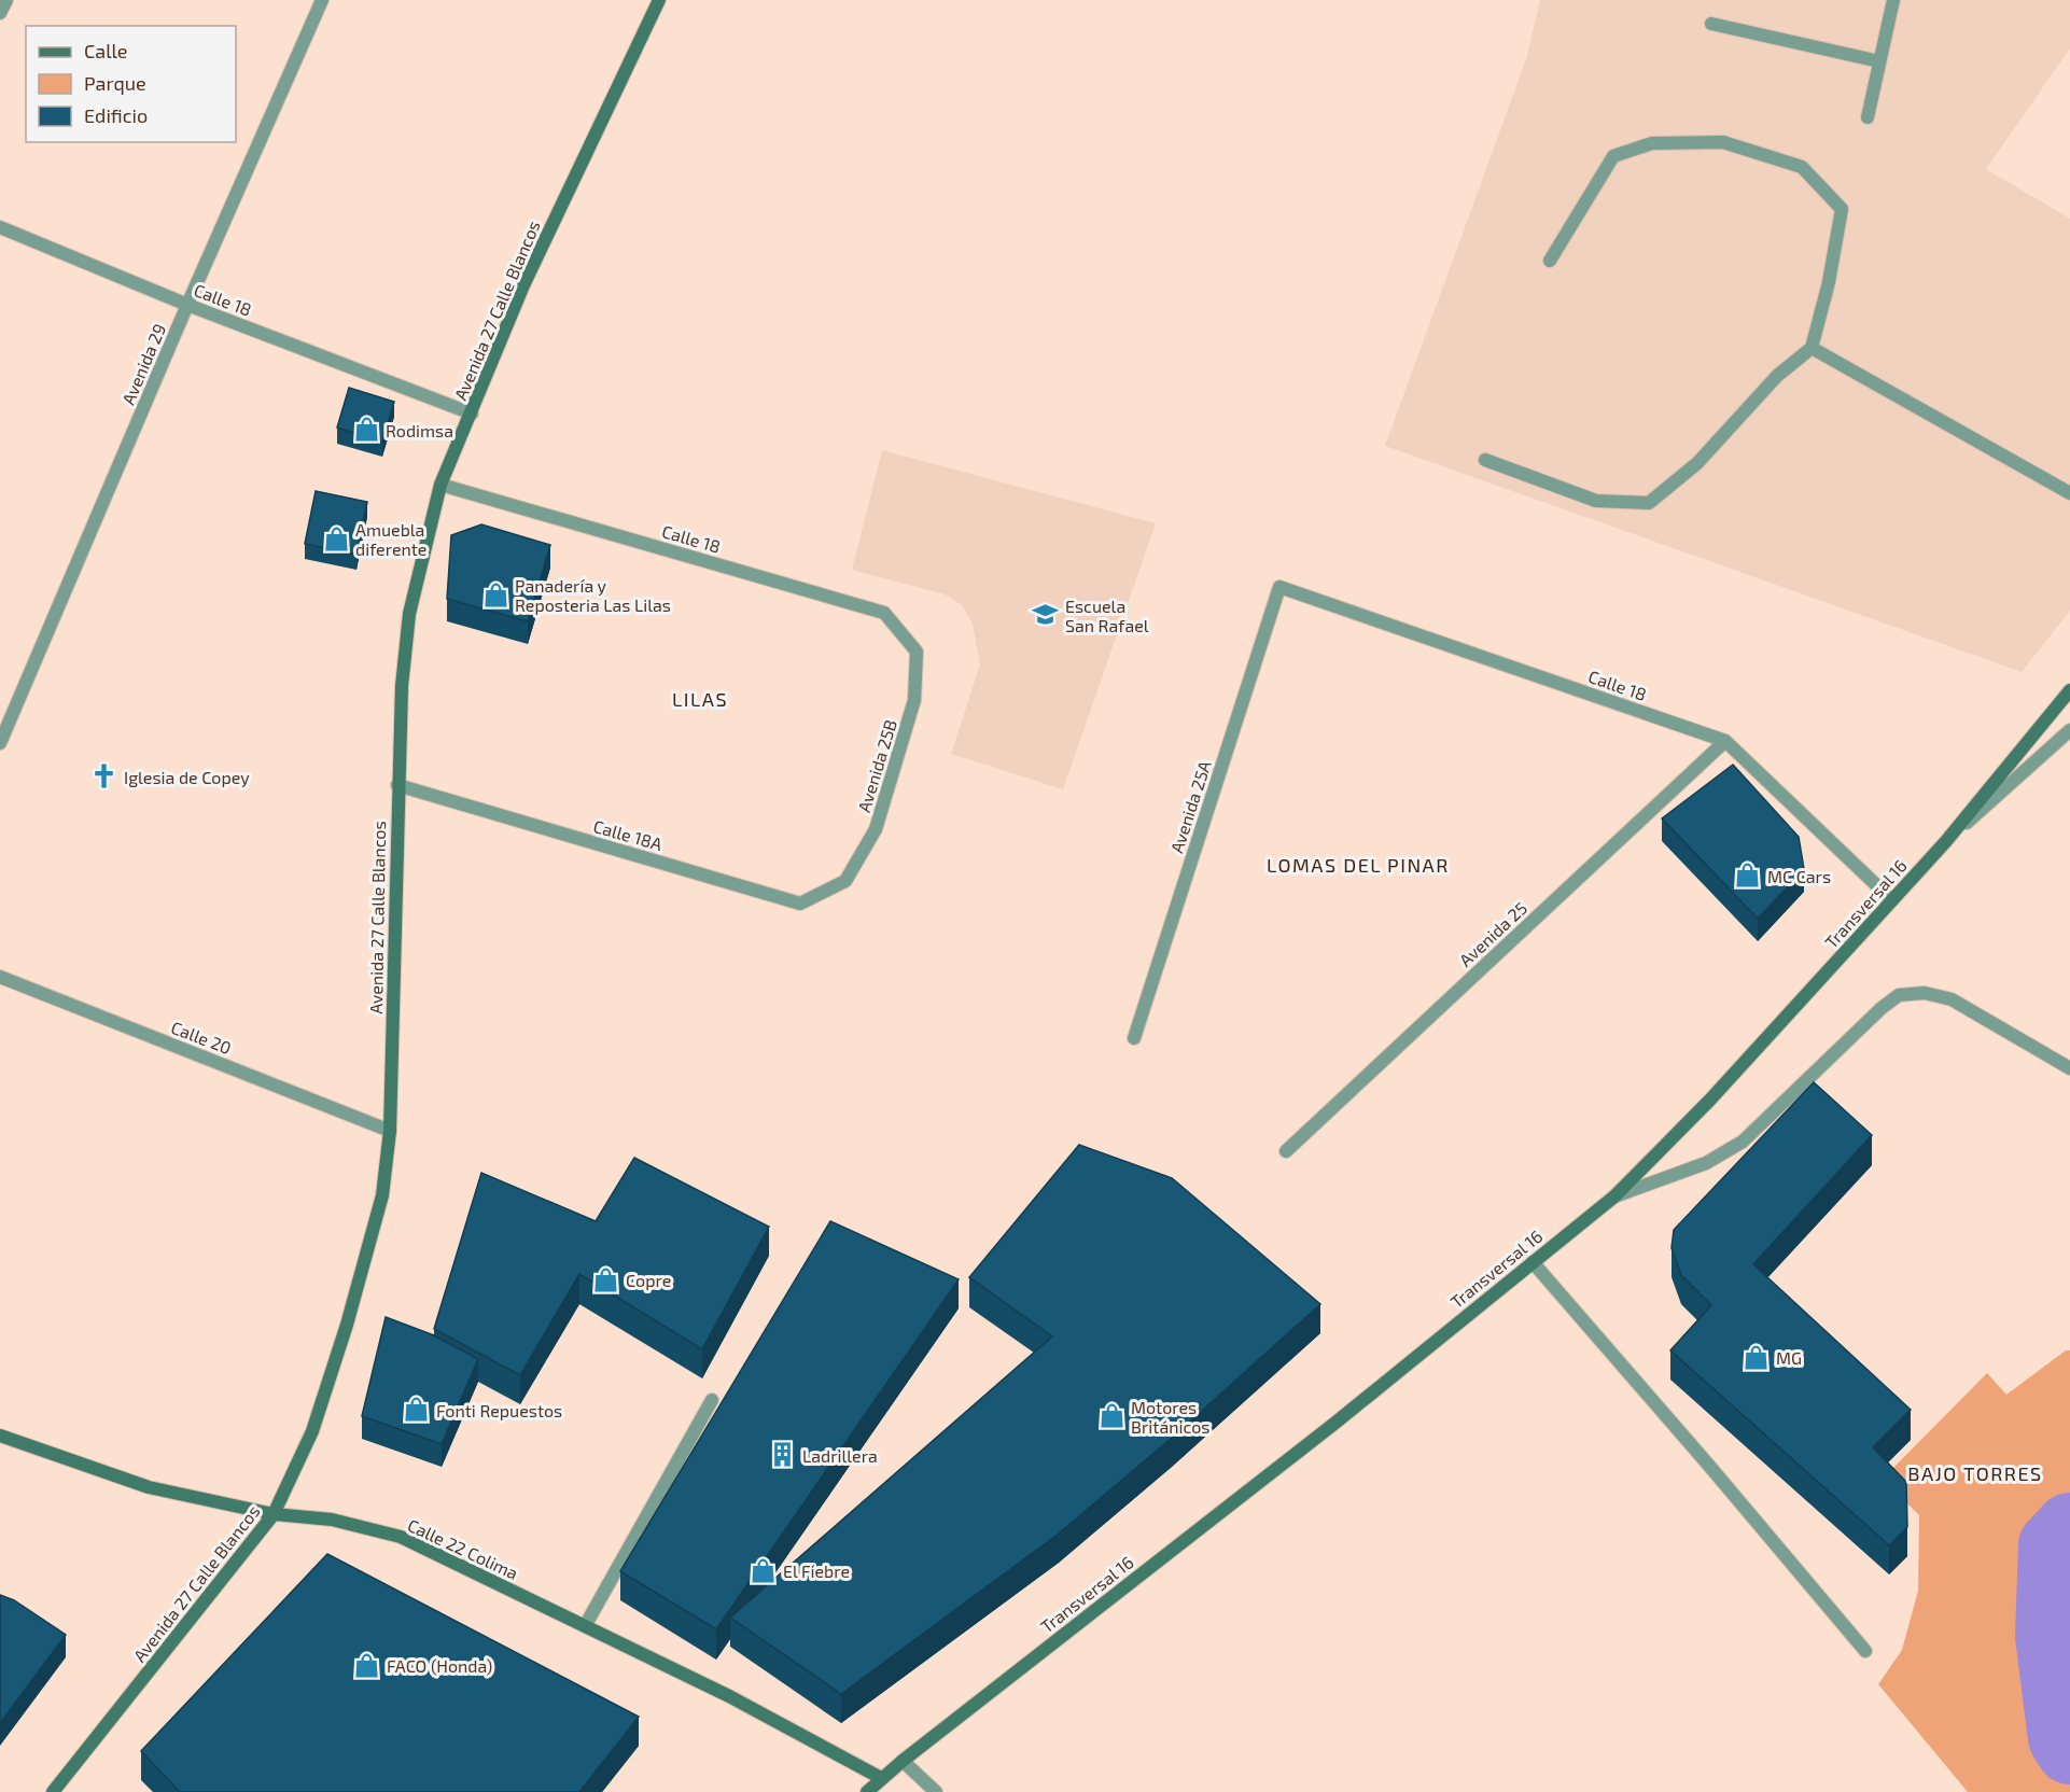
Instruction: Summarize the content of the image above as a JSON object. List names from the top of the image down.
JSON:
{
  "streets": {
    "main road": ["Avenida 27 Calle Blancos", "Transversal 16", "Calle 22 Colima"],
    "street": [
      "Calle 18",
      "Avenida 29",
      "Avenida 25B",
      "Avenida 25A",
      "Calle 18A",
      "Avenida 25",
      "Calle 20"
    ]
  },
  "crossings": [
    ["Calle 18", "Avenida 27 Calle Blancos"],
    ["Calle 18", "Avenida 29"],
    ["Calle 18", "Avenida 25B"],
    ["Calle 18", "Avenida 25A"],
    ["Calle 18", "Transversal 16"],
    ["Calle 18", "Avenida 25"],
    ["Avenida 27 Calle Blancos", "Calle 18A"],
    ["Avenida 27 Calle Blancos", "Calle 20"],
    ["Avenida 27 Calle Blancos", "Calle 22 Colima"],
    ["Avenida 25B", "Calle 18A"],
    ["Transversal 16", "Calle 22 Colima"]
  ],
  "districts": ["LILAS", "LOMAS DEL PINAR", "BAJO TORRES"],
  "places": {
    "shop": [
      "Rodimsa",
      "Amuebla diferente",
      "Panadería y Reposteria Las Lilas",
      "MC Cars",
      "Copre",
      "MG",
      "Fonti Repuestos",
      "Motores Británicos",
      "El Fiebre",
      "FACO (Honda)"
    ],
    "school or university": ["Escuela San Rafael"],
    "church": ["Iglesia de Copey"],
    "building": ["Ladrillera"]
  },
  "legend": ["Calle", "Parque", "Edificio"]
}
